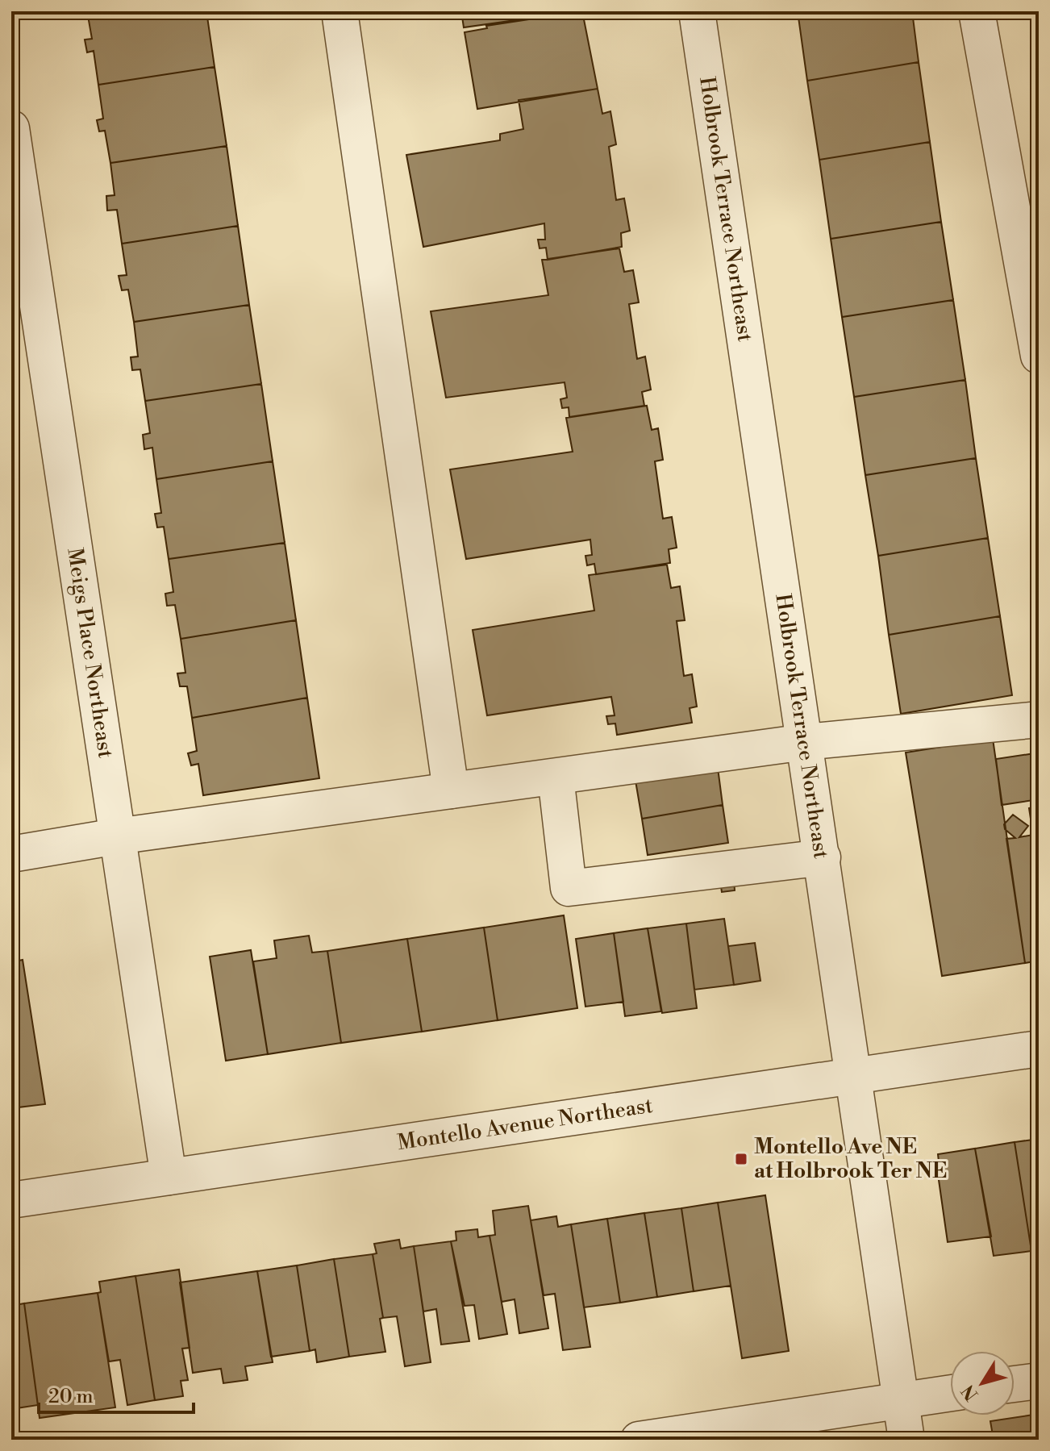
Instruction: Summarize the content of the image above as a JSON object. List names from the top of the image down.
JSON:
{
  "streets": {
    "street": ["Holbrook Terrace Northeast", "Meigs Place Northeast", "Montello Avenue Northeast"]
  },
  "crossings": [
    ["Holbrook Terrace Northeast", "Montello Avenue Northeast"],
    ["Meigs Place Northeast", "Montello Avenue Northeast"]
  ],
  "places": {
    "transit": ["Montello Ave NE at Holbrook Ter NE"]
  },
  "scale_bar": "20 m",
  "north": "bottom left"
}
